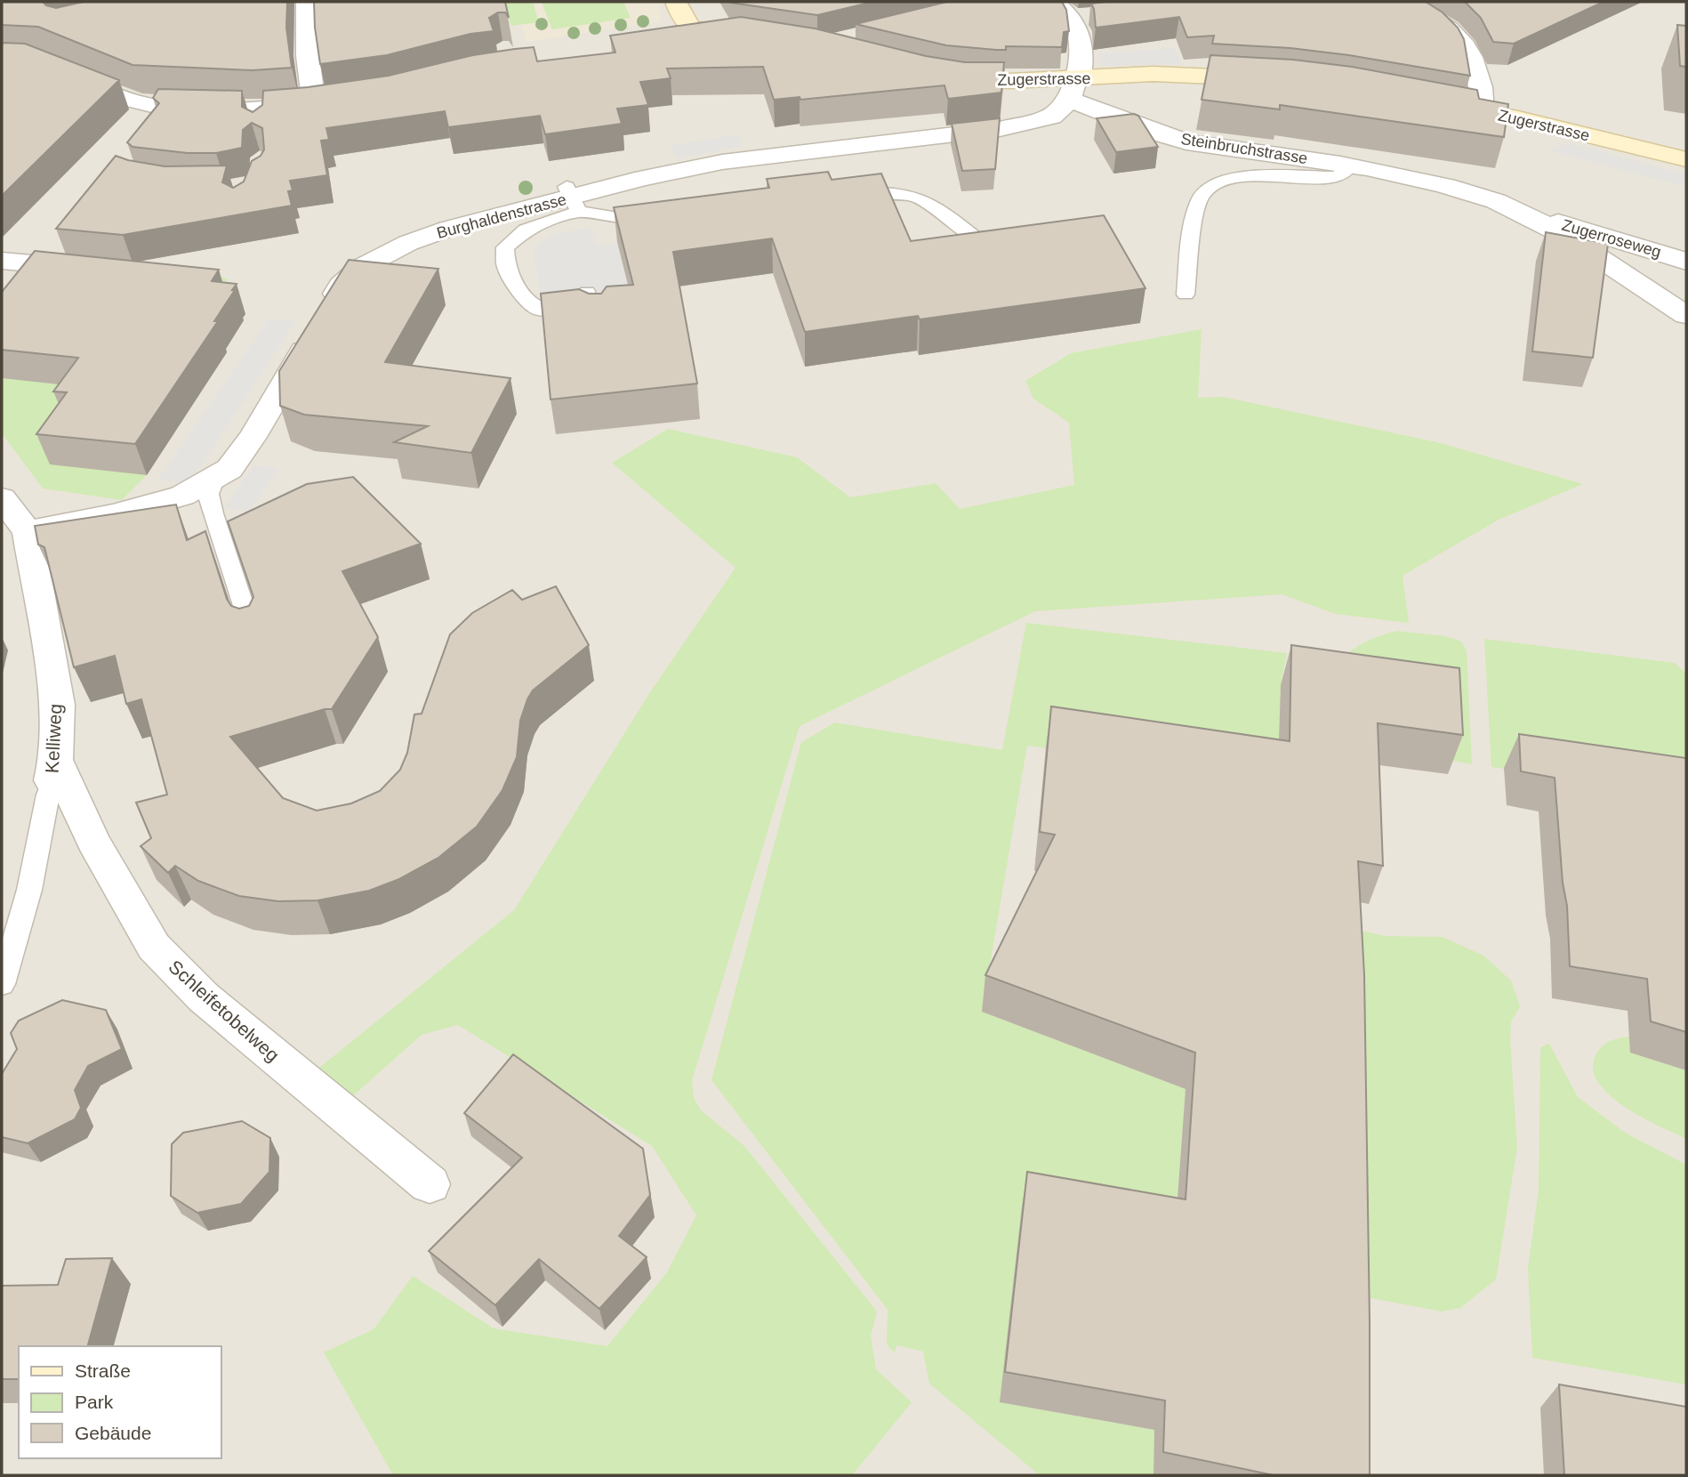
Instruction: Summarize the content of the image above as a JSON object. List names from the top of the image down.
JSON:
{
  "streets": {
    "main road": ["Zugerstrasse"],
    "street": [
      "Steinbruchstrasse",
      "Burghaldenstrasse",
      "Zugerroseweg",
      "Kelliweg",
      "Schleifetobelweg"
    ]
  },
  "crossings": [
    ["Zugerstrasse", "Steinbruchstrasse"],
    ["Zugerstrasse", "Burghaldenstrasse"],
    ["Steinbruchstrasse", "Burghaldenstrasse"],
    ["Steinbruchstrasse", "Zugerroseweg"],
    ["Burghaldenstrasse", "Kelliweg"],
    ["Kelliweg", "Schleifetobelweg"]
  ],
  "legend": ["Straße", "Park", "Gebäude"]
}
